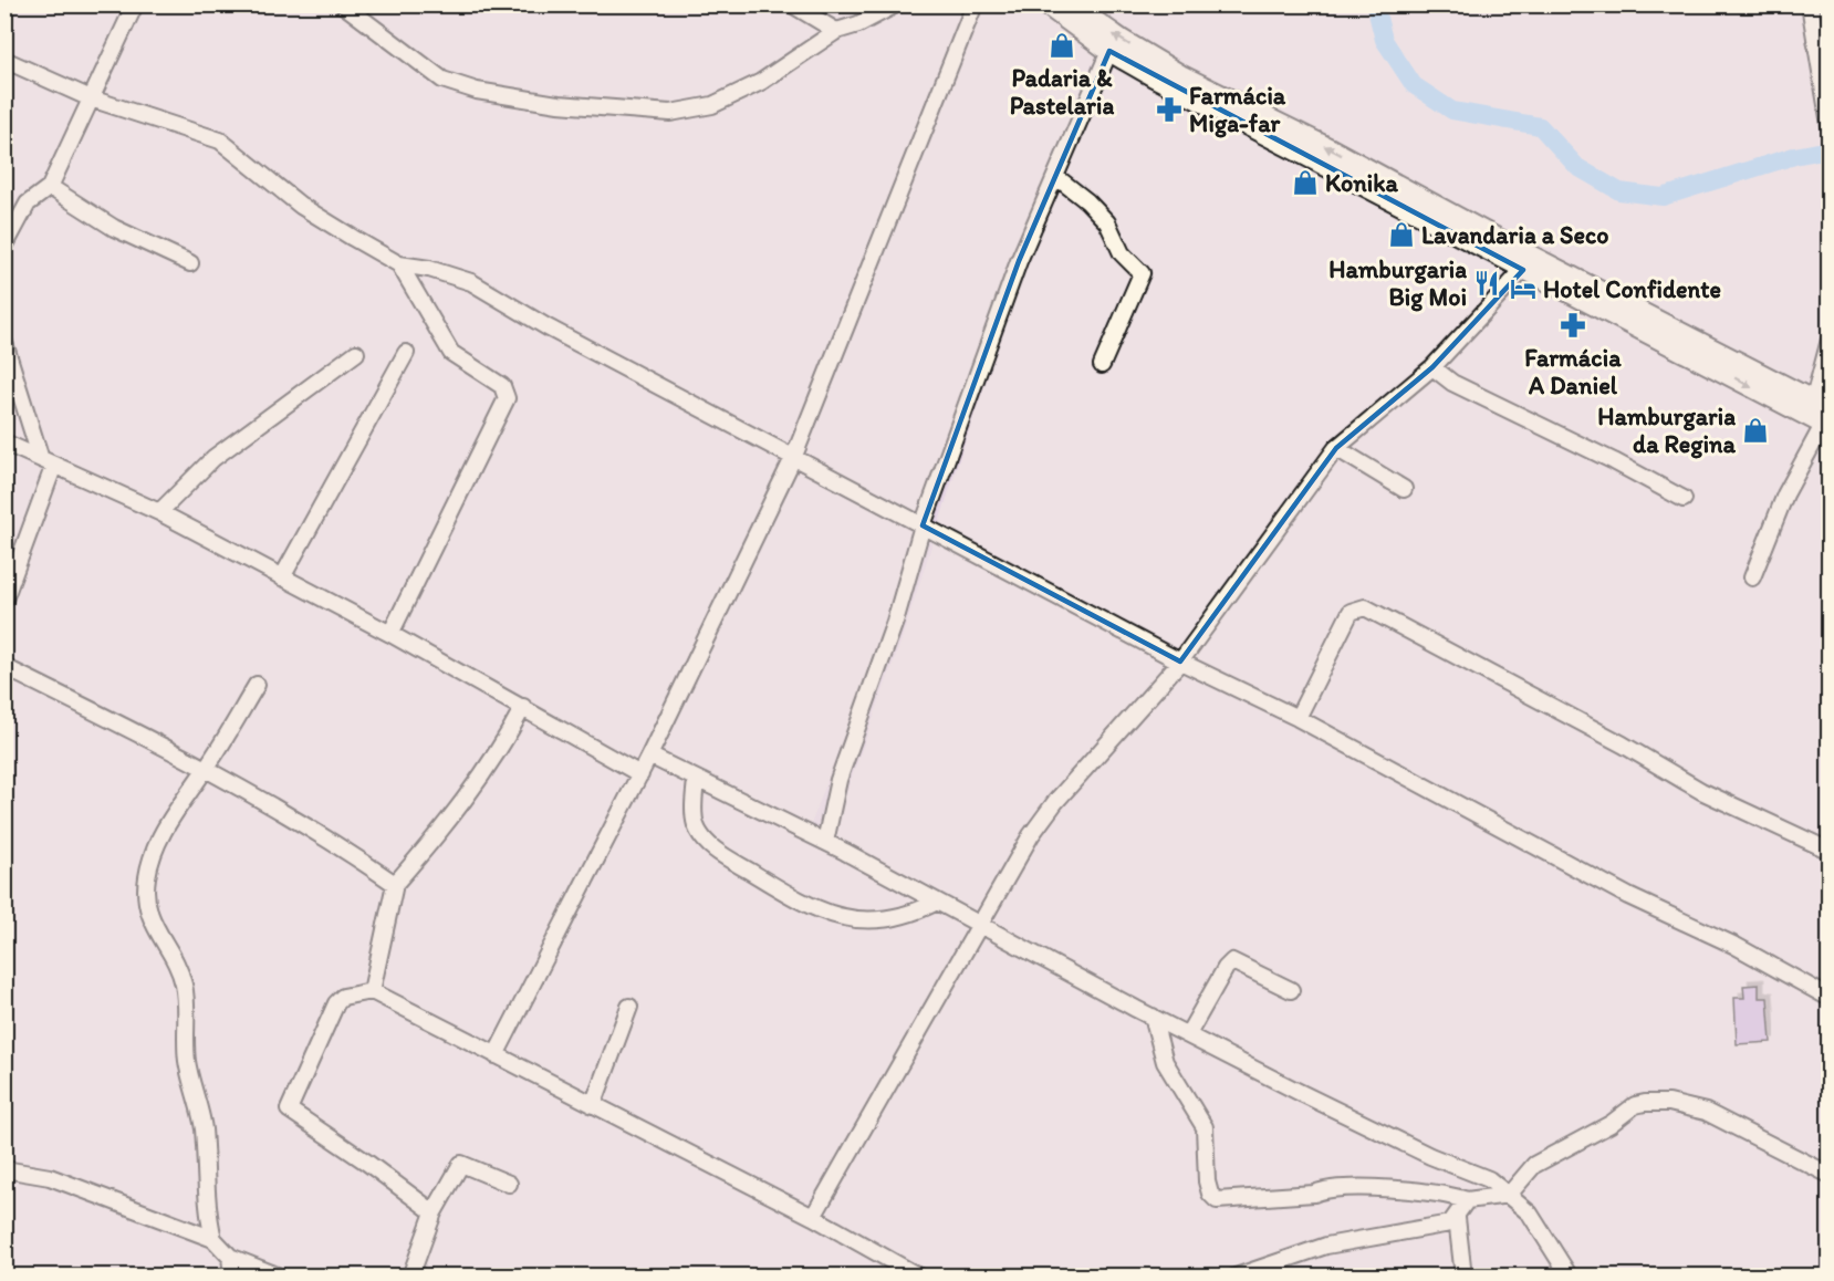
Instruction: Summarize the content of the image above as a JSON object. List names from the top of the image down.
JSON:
{
  "places": {
    "shop": [
      "Padaria & Pastelaria",
      "Konika",
      "Lavandaria a Seco",
      "Hamburgaria da Regina"
    ],
    "pharmacy": ["Farmácia Miga-far", "Farmácia A Daniel"],
    "restaurant": ["Hamburgaria Big Moi"],
    "hotel": ["Hotel Confidente"]
  }
}
